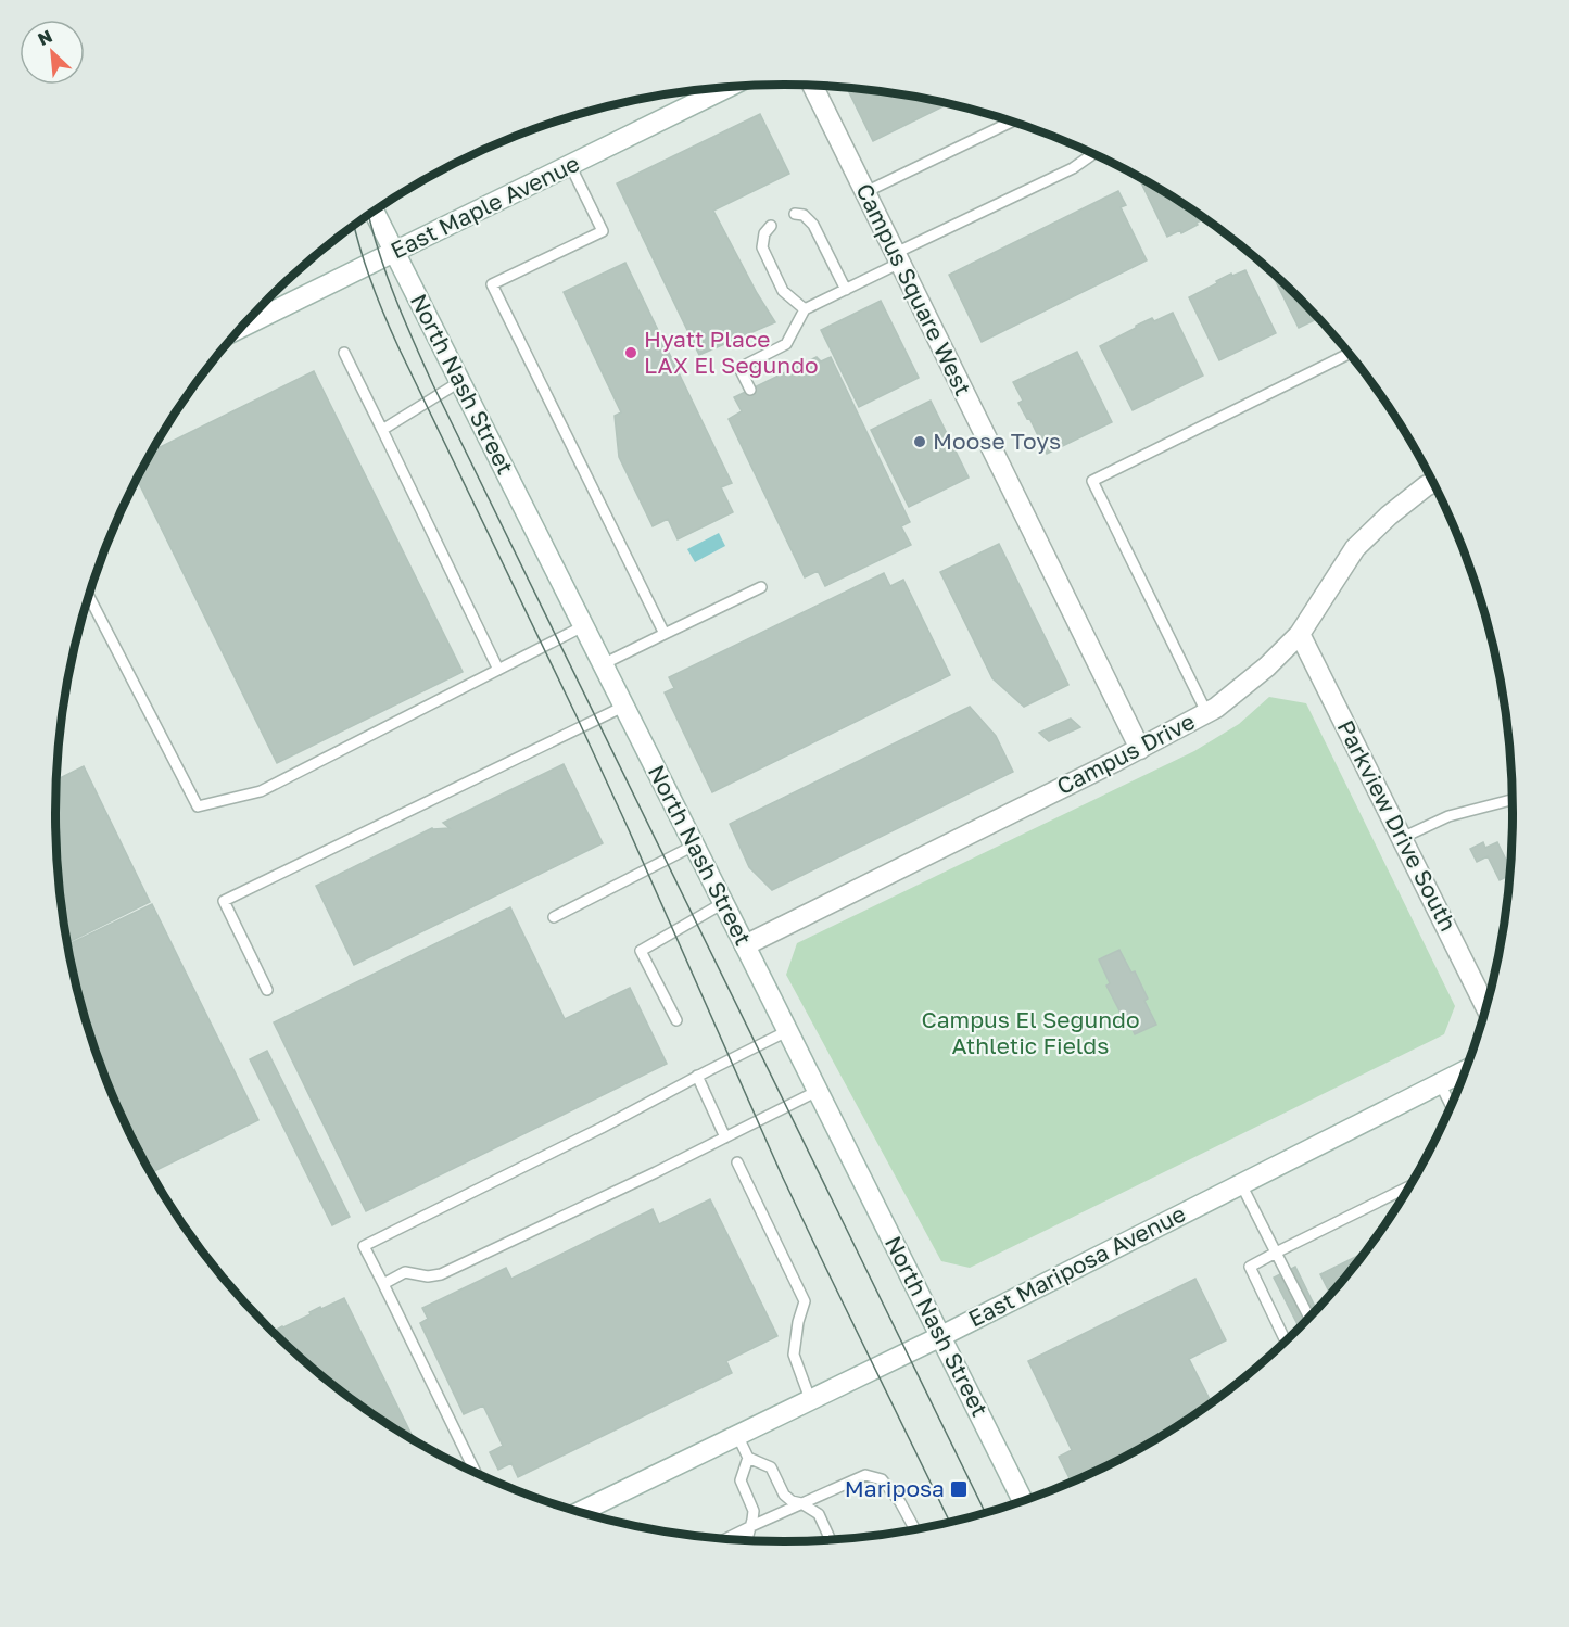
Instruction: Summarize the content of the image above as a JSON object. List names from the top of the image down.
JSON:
{
  "streets": {
    "street": [
      "East Maple Avenue",
      "Campus Square West",
      "North Nash Street",
      "Campus Drive",
      "Parkview Drive South",
      "East Mariposa Avenue"
    ]
  },
  "crossings": [
    ["East Maple Avenue", "North Nash Street"],
    ["Campus Square West", "Campus Drive"],
    ["North Nash Street", "Campus Drive"],
    ["North Nash Street", "East Mariposa Avenue"],
    ["Campus Drive", "Parkview Drive South"]
  ],
  "parks": ["Campus El Segundo Athletic Fields"],
  "places": {
    "other": ["Hyatt Place LAX El Segundo", "Moose Toys"],
    "transit": ["Mariposa"]
  },
  "north": "top left"
}
